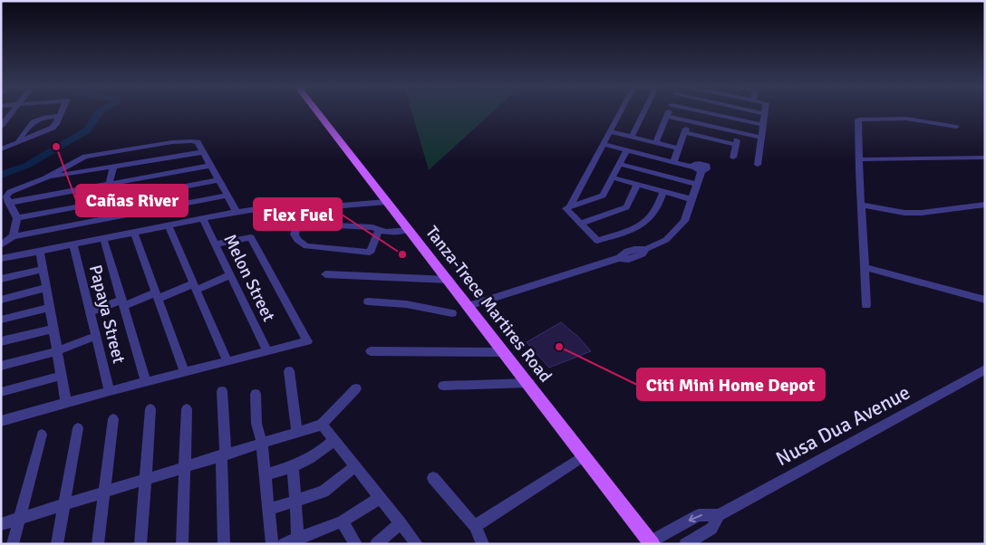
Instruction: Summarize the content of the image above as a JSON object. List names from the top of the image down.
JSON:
{
  "streets": {
    "main road": ["Tanza-Trece Martires Road"],
    "street": ["Melon Street", "Papaya Street", "Nusa Dua Avenue"]
  },
  "crossings": [
    ["Tanza-Trece Martires Road", "Nusa Dua Avenue"]
  ],
  "places": ["Cañas River", "Flex Fuel", "Citi Mini Home Depot"]
}
